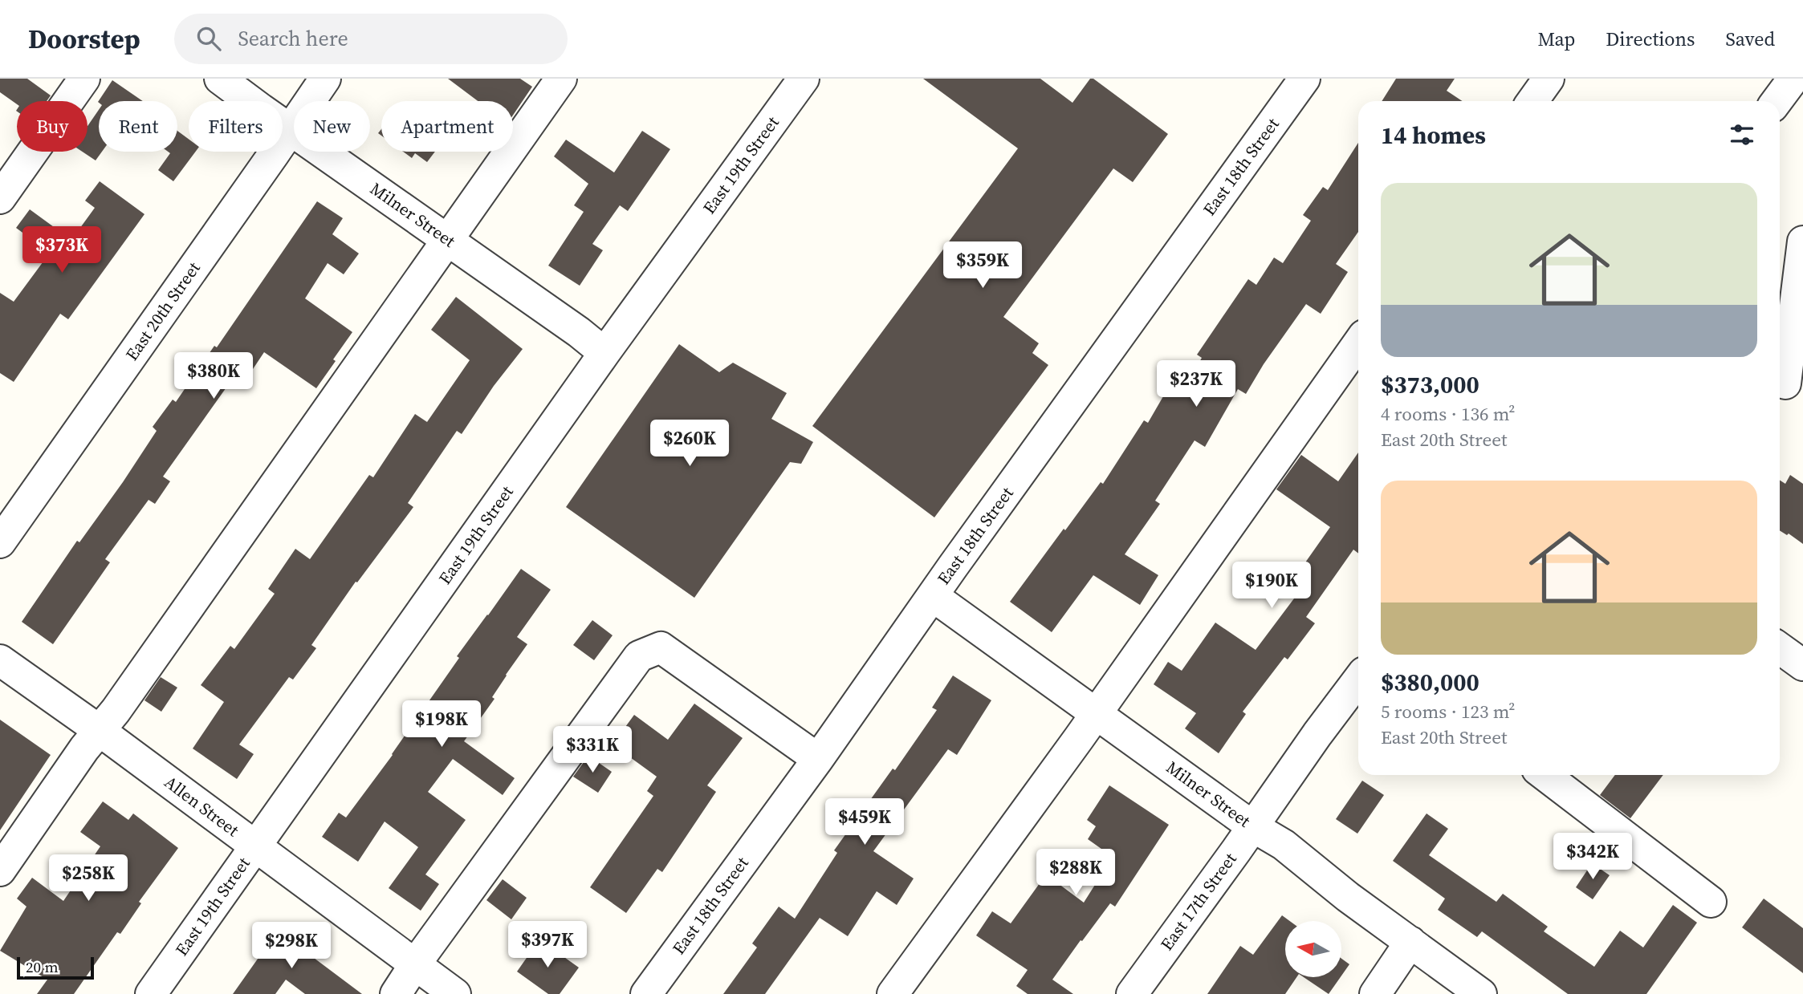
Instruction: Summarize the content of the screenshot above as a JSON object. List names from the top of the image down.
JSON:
{
  "streets": {
    "street": [
      "East 19th Street",
      "East 18th Street",
      "Milner Street",
      "East 20th Street",
      "Allen Street",
      "East 17th Street"
    ]
  },
  "crossings": [
    ["East 19th Street", "Milner Street"],
    ["East 19th Street", "Allen Street"],
    ["East 18th Street", "Milner Street"],
    ["Milner Street", "East 20th Street"],
    ["Milner Street", "East 17th Street"]
  ],
  "scale_bar": "20 m",
  "north": "left",
  "page": {
    "header": "Doorstep",
    "search": "Search here",
    "nav": ["Map", "Directions", "Saved"],
    "chip": [
      "Buy",
      "Rent",
      "Filters",
      "New",
      "Apartment"
    ],
    "heading": "14 homes",
    "list": [
      {
        "name": "$373,000",
        "note": "4 rooms · 136 m² · East 20th Street"
      },
      {
        "name": "$380,000",
        "note": "5 rooms · 123 m² · East 20th Street"
      }
    ],
    "price": [
      "$373K",
      "$359K",
      "$380K",
      "$237K",
      "$260K",
      "$190K",
      "$198K",
      "$331K",
      "$459K",
      "$342K",
      "$288K",
      "$258K",
      "$397K",
      "$298K"
    ],
    "scale": "20 m"
  }
}
